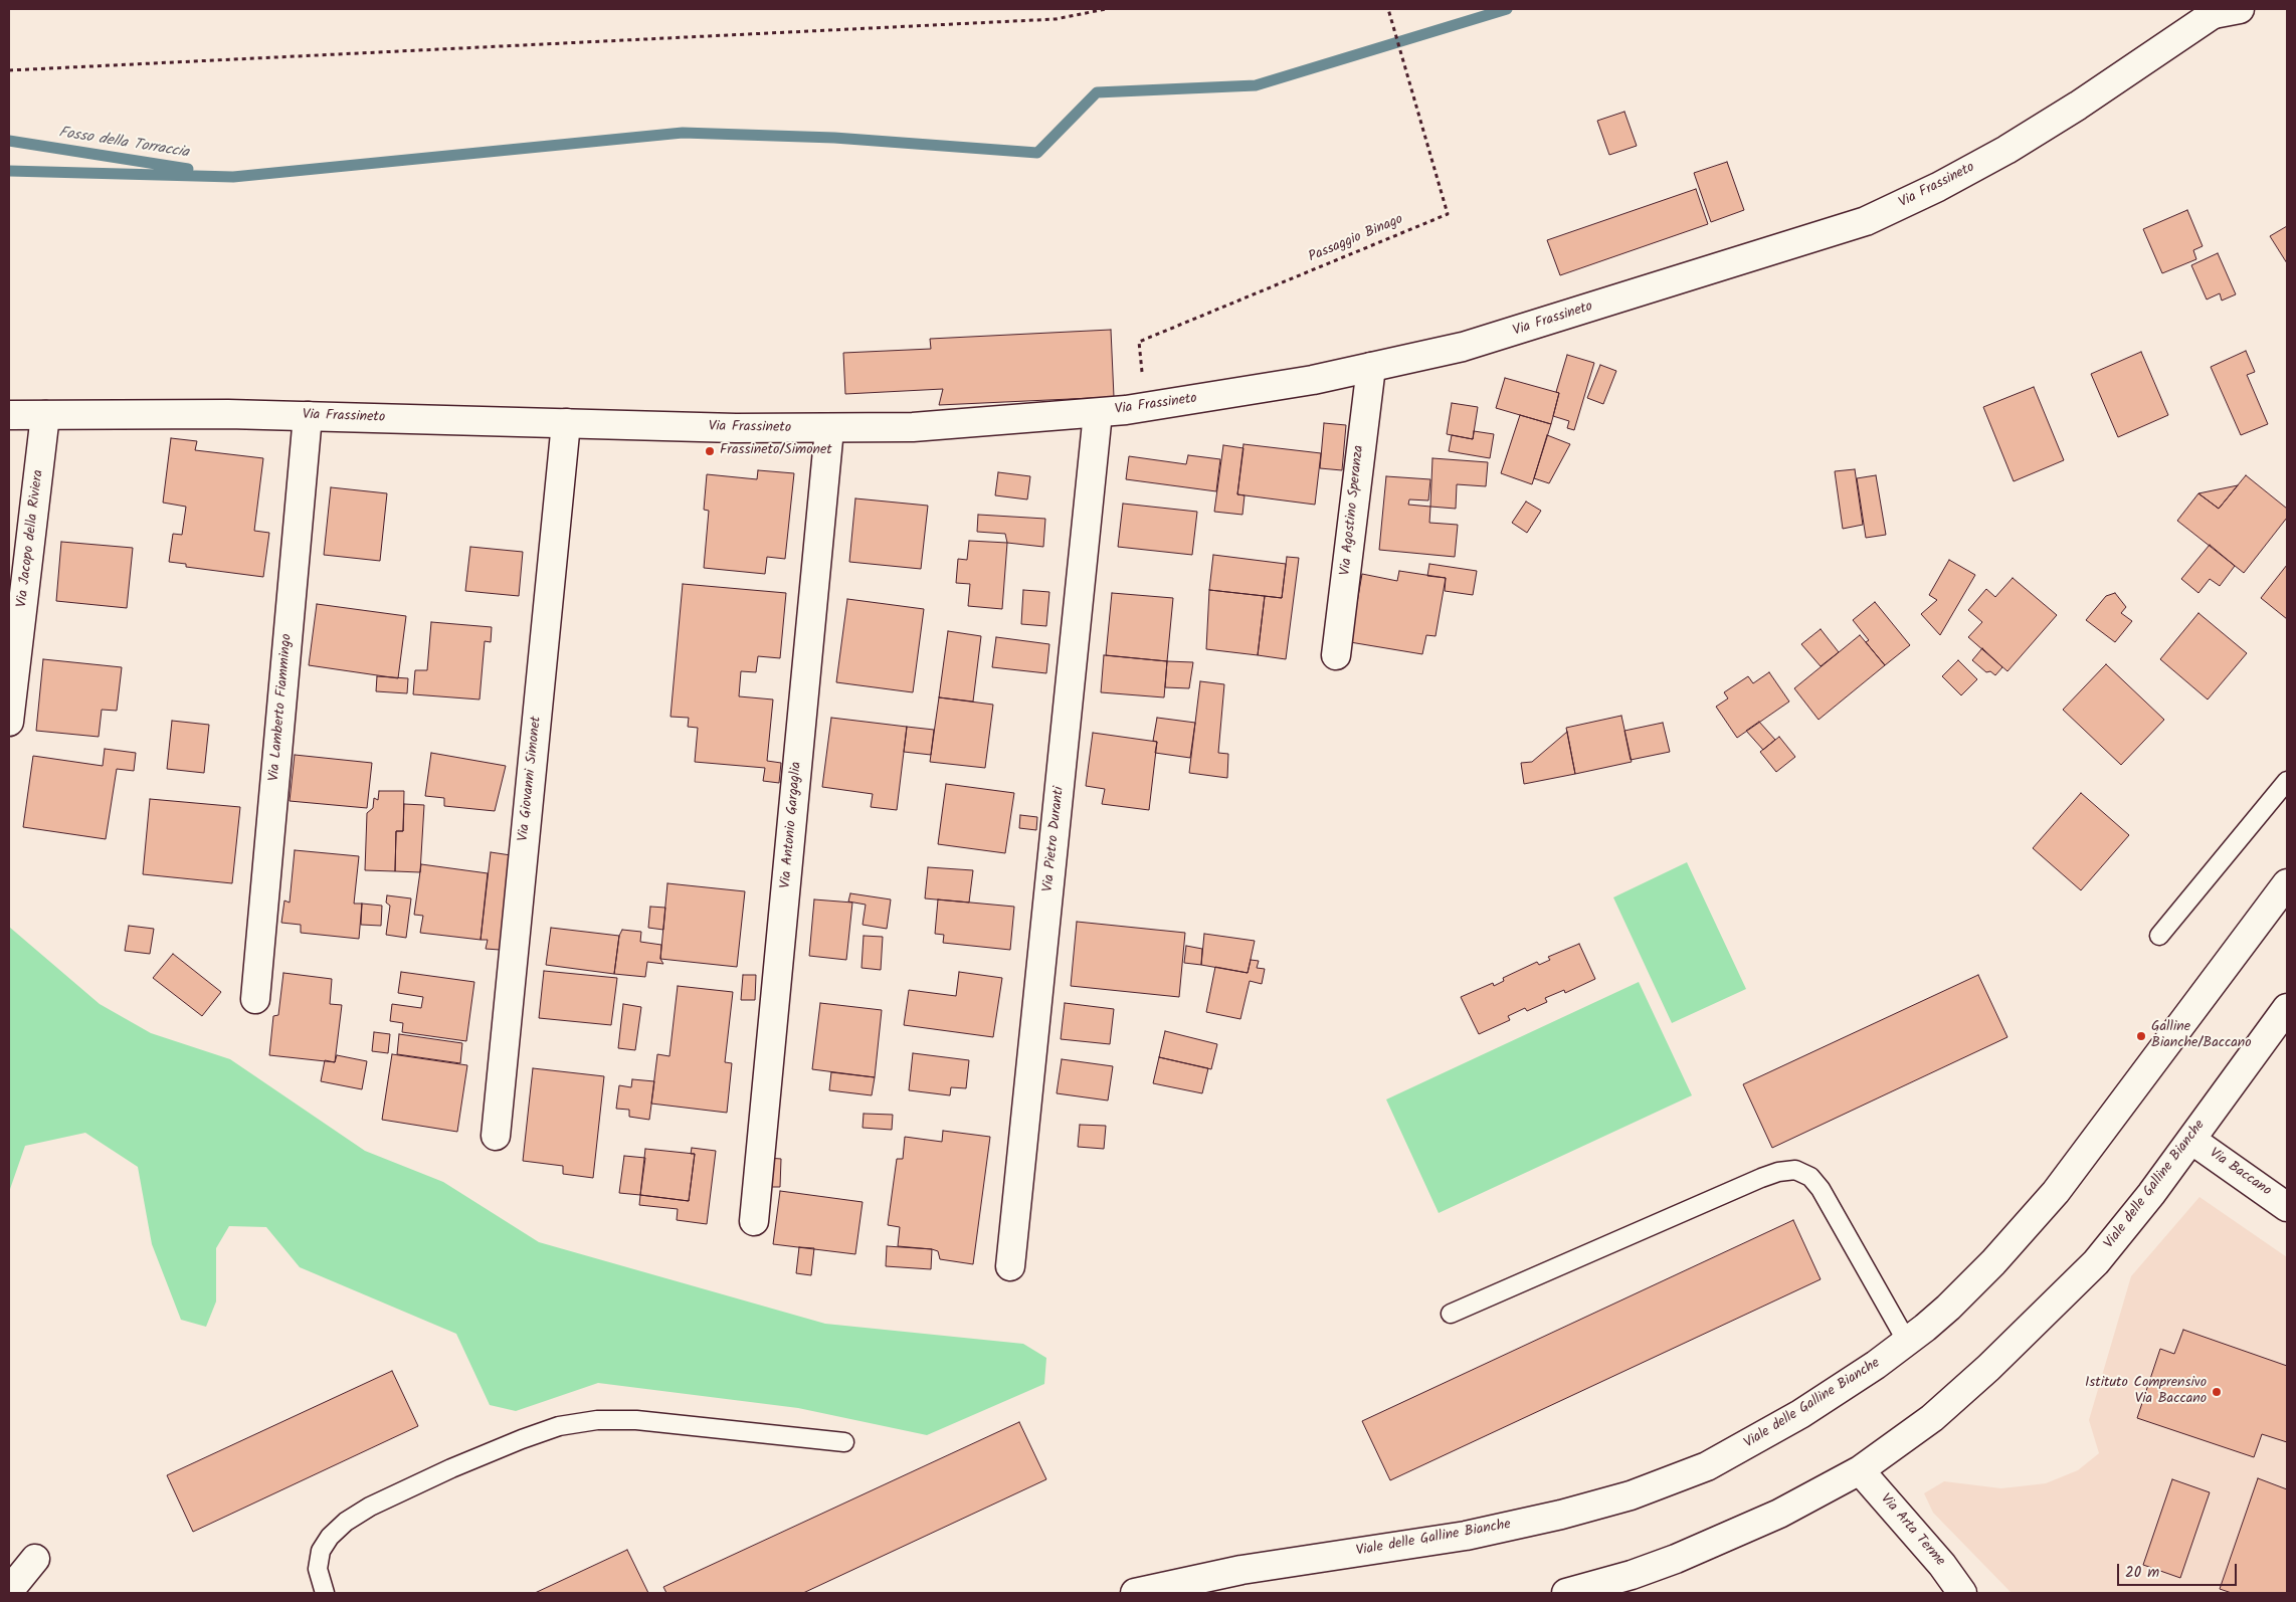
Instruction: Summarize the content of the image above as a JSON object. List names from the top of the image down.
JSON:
{
  "streets": {
    "street": [
      "Via Frassineto",
      "Via Agostino Speranza",
      "Via Jacopo della Riviera",
      "Via Lamberto Fiammingo",
      "Via Giovanni Simonet",
      "Via Antonio Gargaglia",
      "Via Pietro Duranti",
      "Via Baccano",
      "Viale delle Galline Bianche",
      "Via Arta Terme"
    ],
    "path": ["Passaggio Binago"]
  },
  "crossings": [
    ["Via Frassineto", "Passaggio Binago"],
    ["Via Frassineto", "Via Agostino Speranza"],
    ["Via Frassineto", "Via Jacopo della Riviera"],
    ["Via Frassineto", "Via Lamberto Fiammingo"],
    ["Via Frassineto", "Via Giovanni Simonet"],
    ["Via Frassineto", "Via Antonio Gargaglia"],
    ["Via Frassineto", "Via Pietro Duranti"],
    ["Via Baccano", "Viale delle Galline Bianche"],
    ["Viale delle Galline Bianche", "Via Arta Terme"]
  ],
  "water": ["Fosso della Torraccia"],
  "places": ["Frassineto/Simonet", "Galline Bianche/Baccano", "Istituto Comprensivo Via Baccano"],
  "scale_bar": "20 m"
}
